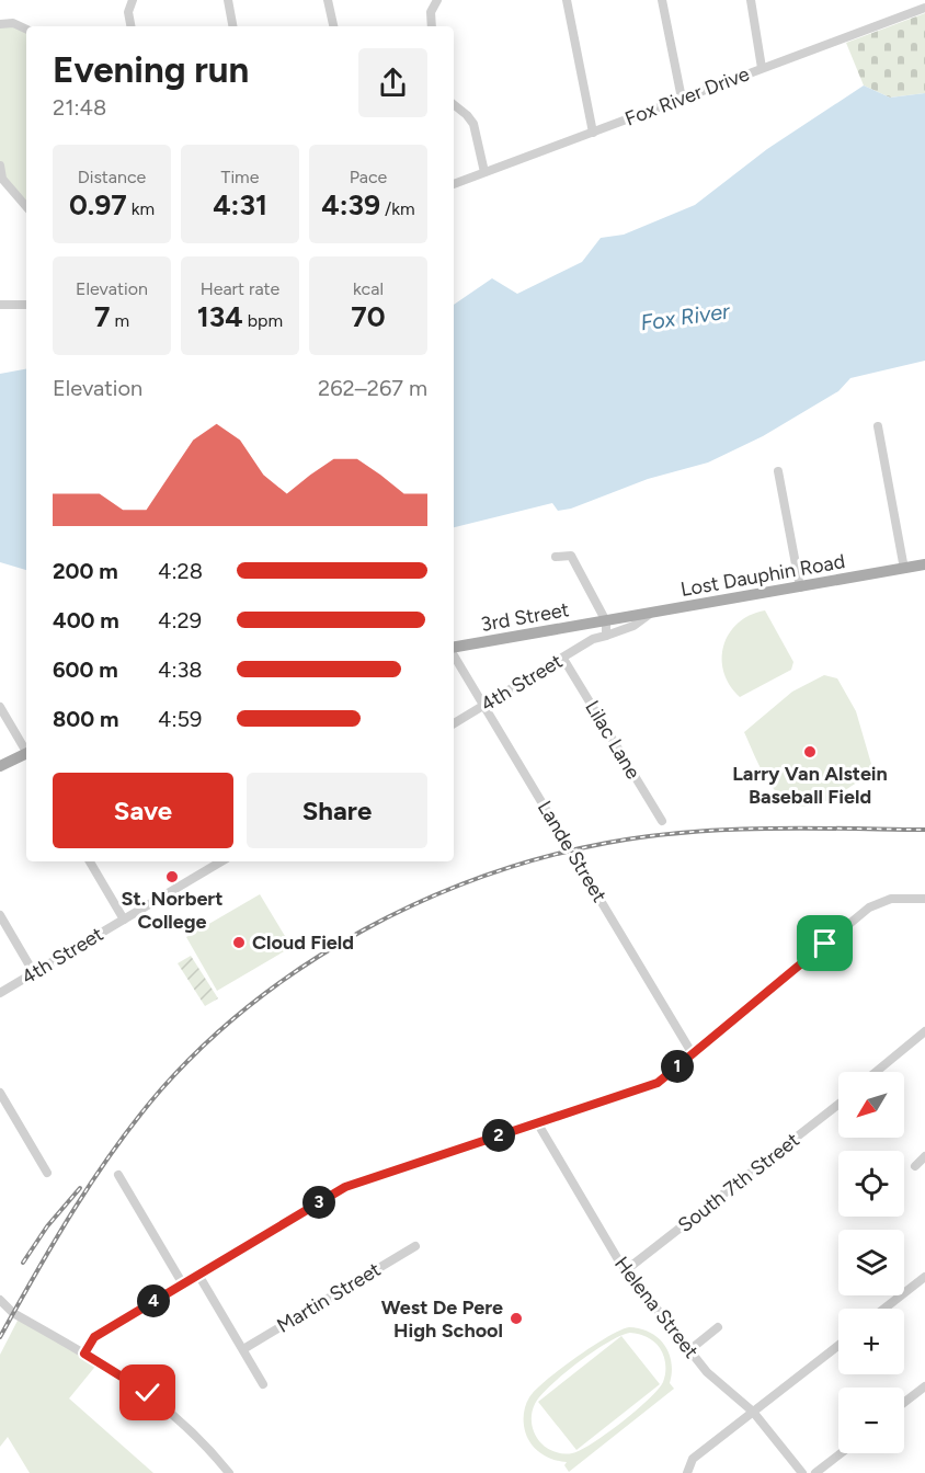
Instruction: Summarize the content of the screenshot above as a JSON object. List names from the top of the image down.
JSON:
{
  "streets": {
    "main road": ["Lost Dauphin Road", "3rd Street"],
    "street": [
      "Fox River Drive",
      "4th Street",
      "Lilac Lane",
      "Lande Street",
      "South 7th Street",
      "Martin Street",
      "Helena Street"
    ]
  },
  "crossings": [
    ["Lost Dauphin Road", "3rd Street"],
    ["Lost Dauphin Road", "4th Street"],
    ["3rd Street", "4th Street"],
    ["4th Street", "Lilac Lane"],
    ["4th Street", "Lande Street"],
    ["South 7th Street", "Helena Street"]
  ],
  "water": ["Fox River"],
  "places": [
    "Larry Van Alstein Baseball Field",
    "St. Norbert College",
    "Cloud Field",
    "West De Pere High School"
  ],
  "north": "bottom left",
  "page": {
    "heading": ["Evening run", "21:48"],
    "stats": [
      ["Distance", "0.97 km"],
      ["Time", "4:31"],
      ["Pace", "4:39 /km"],
      ["Elevation", "7 m"],
      ["Heart rate", "134 bpm"],
      ["kcal", "70"]
    ],
    "chart": ["Elevation", "262–267 m"],
    "list": [
      {
        "name": "200 m",
        "note": "4:28"
      },
      {
        "name": "400 m",
        "note": "4:29"
      },
      {
        "name": "600 m",
        "note": "4:38"
      },
      {
        "name": "800 m",
        "note": "4:59"
      }
    ],
    "buttons": ["Save", "Share"],
    "pins": [
      "1",
      "2",
      "3",
      "4"
    ],
    "map_buttons": ["+", "−"]
  }
}
